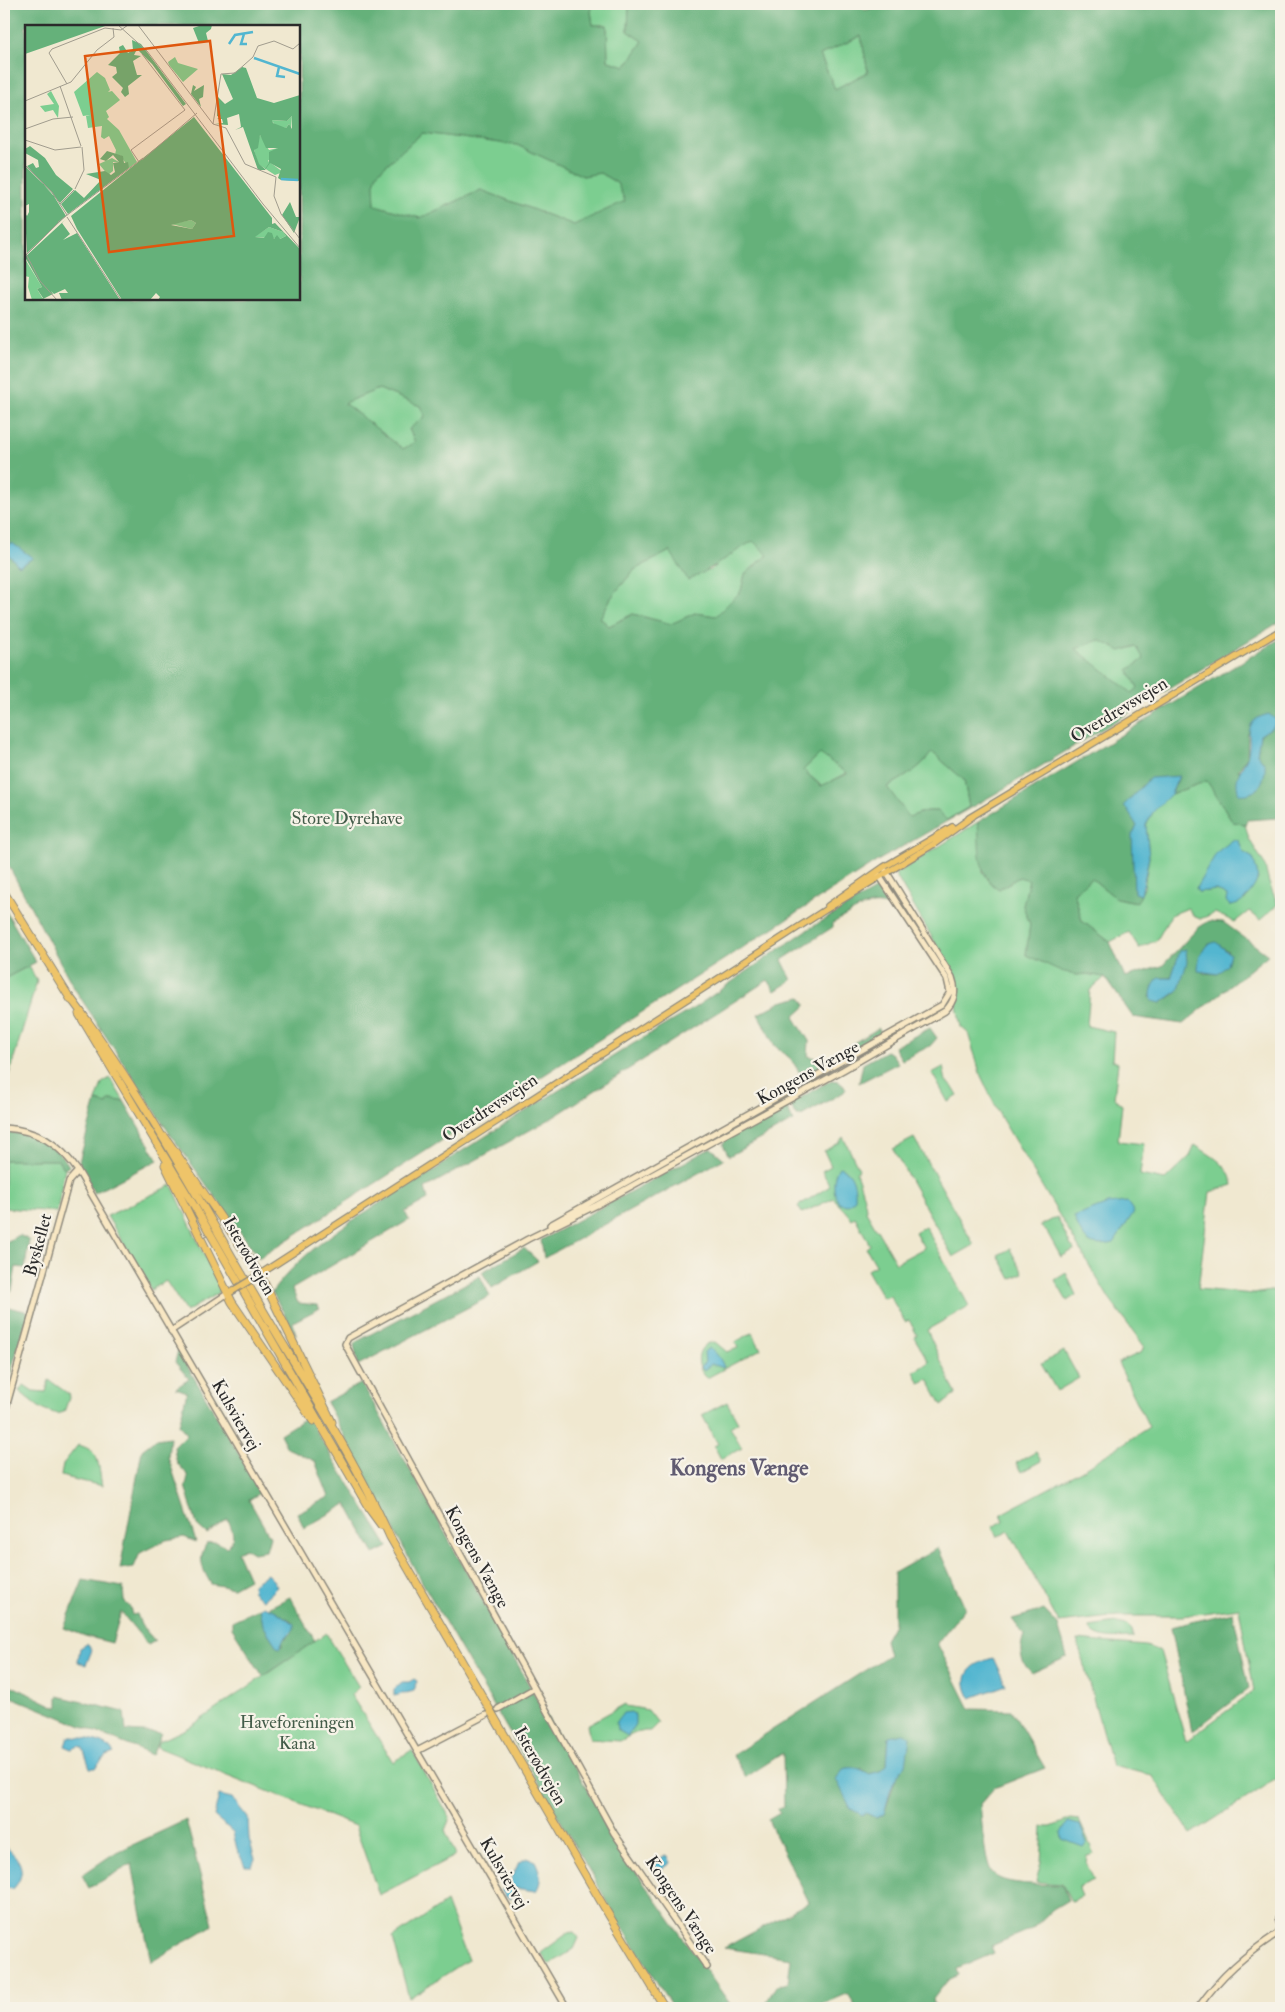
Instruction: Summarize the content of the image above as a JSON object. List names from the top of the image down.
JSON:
{
  "streets": {
    "highway": ["Isterødvejen"],
    "main road": ["Overdrevsvejen"],
    "street": ["Kongens Vænge", "Byskellet", "Kulsviervej"]
  },
  "crossings": [
    ["Overdrevsvejen", "Kongens Vænge"],
    ["Overdrevsvejen", "Kulsviervej"],
    ["Byskellet", "Kulsviervej"]
  ],
  "districts": ["Kongens Vænge"],
  "parks": ["Store Dyrehave", "Haveforeningen Kana"]
}
